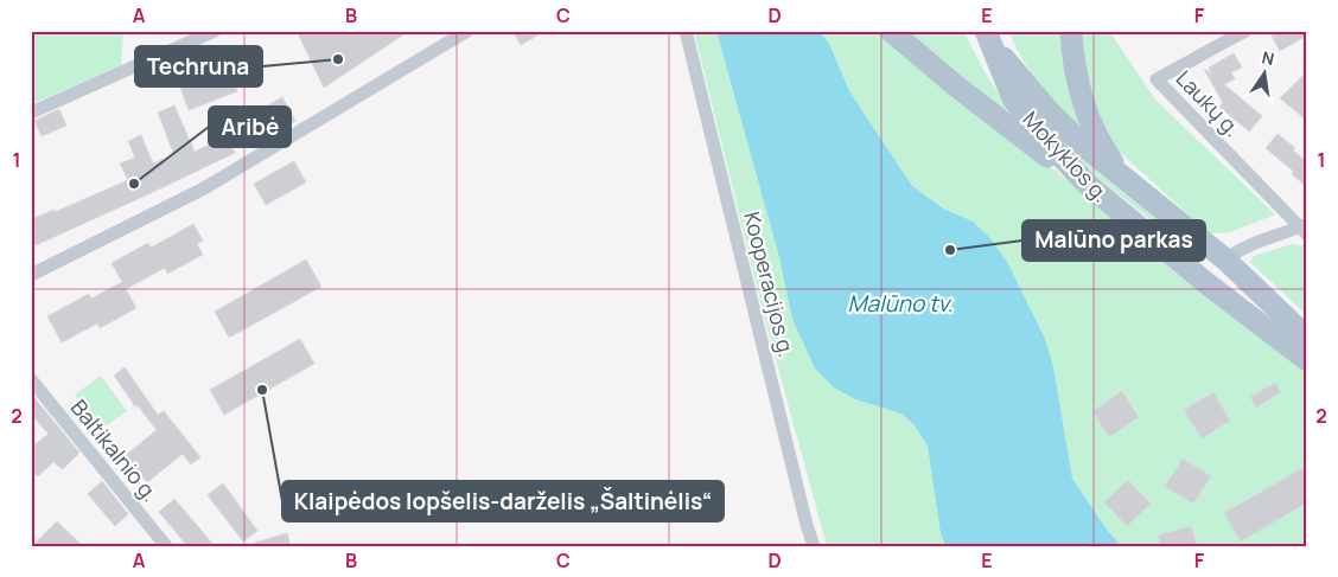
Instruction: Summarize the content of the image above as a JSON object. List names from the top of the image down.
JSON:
{
  "streets": {
    "main road": ["Mokyklos g."],
    "street": ["Laukų g.", "Kooperacijos g.", "Baltikalnio g."]
  },
  "water": ["Malūno tv."],
  "places": [
    "Techruna",
    "Aribė",
    "Malūno parkas",
    "Klaipėdos lopšelis-darželis „Šaltinėlis“"
  ],
  "north": "top",
  "grid": {
    "columns": [
      "A",
      "B",
      "C",
      "D",
      "E",
      "F"
    ],
    "rows": ["1", "2"]
  }
}
